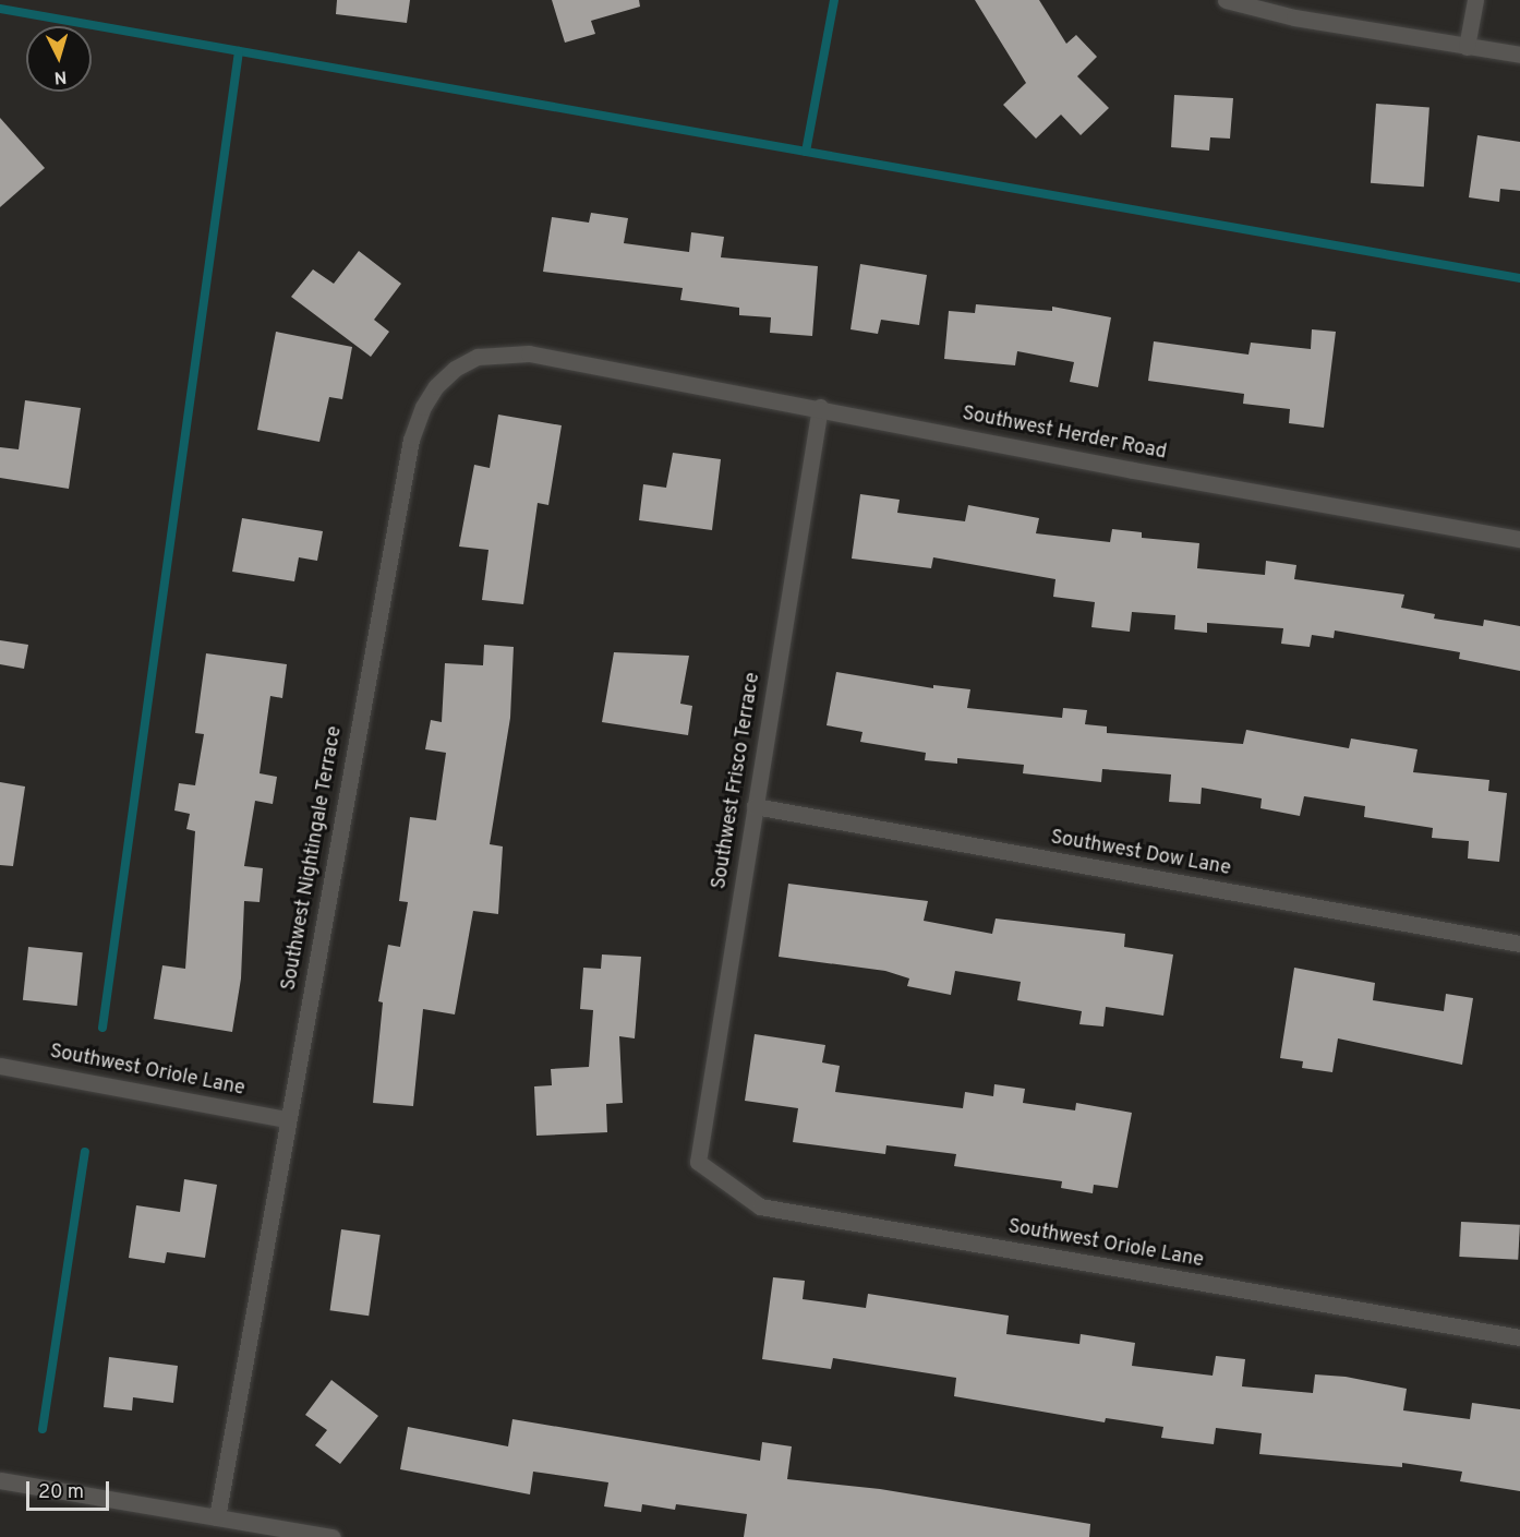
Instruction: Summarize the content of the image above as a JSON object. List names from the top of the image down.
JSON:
{
  "streets": {
    "street": [
      "Southwest Herder Road",
      "Southwest Frisco Terrace",
      "Southwest Dow Lane",
      "Southwest Nightingale Terrace",
      "Southwest Oriole Lane"
    ]
  },
  "crossings": [
    ["Southwest Herder Road", "Southwest Frisco Terrace"],
    ["Southwest Herder Road", "Southwest Nightingale Terrace"],
    ["Southwest Frisco Terrace", "Southwest Dow Lane"],
    ["Southwest Frisco Terrace", "Southwest Oriole Lane"],
    ["Southwest Nightingale Terrace", "Southwest Oriole Lane"]
  ],
  "scale_bar": "20 m",
  "north": "bottom"
}
